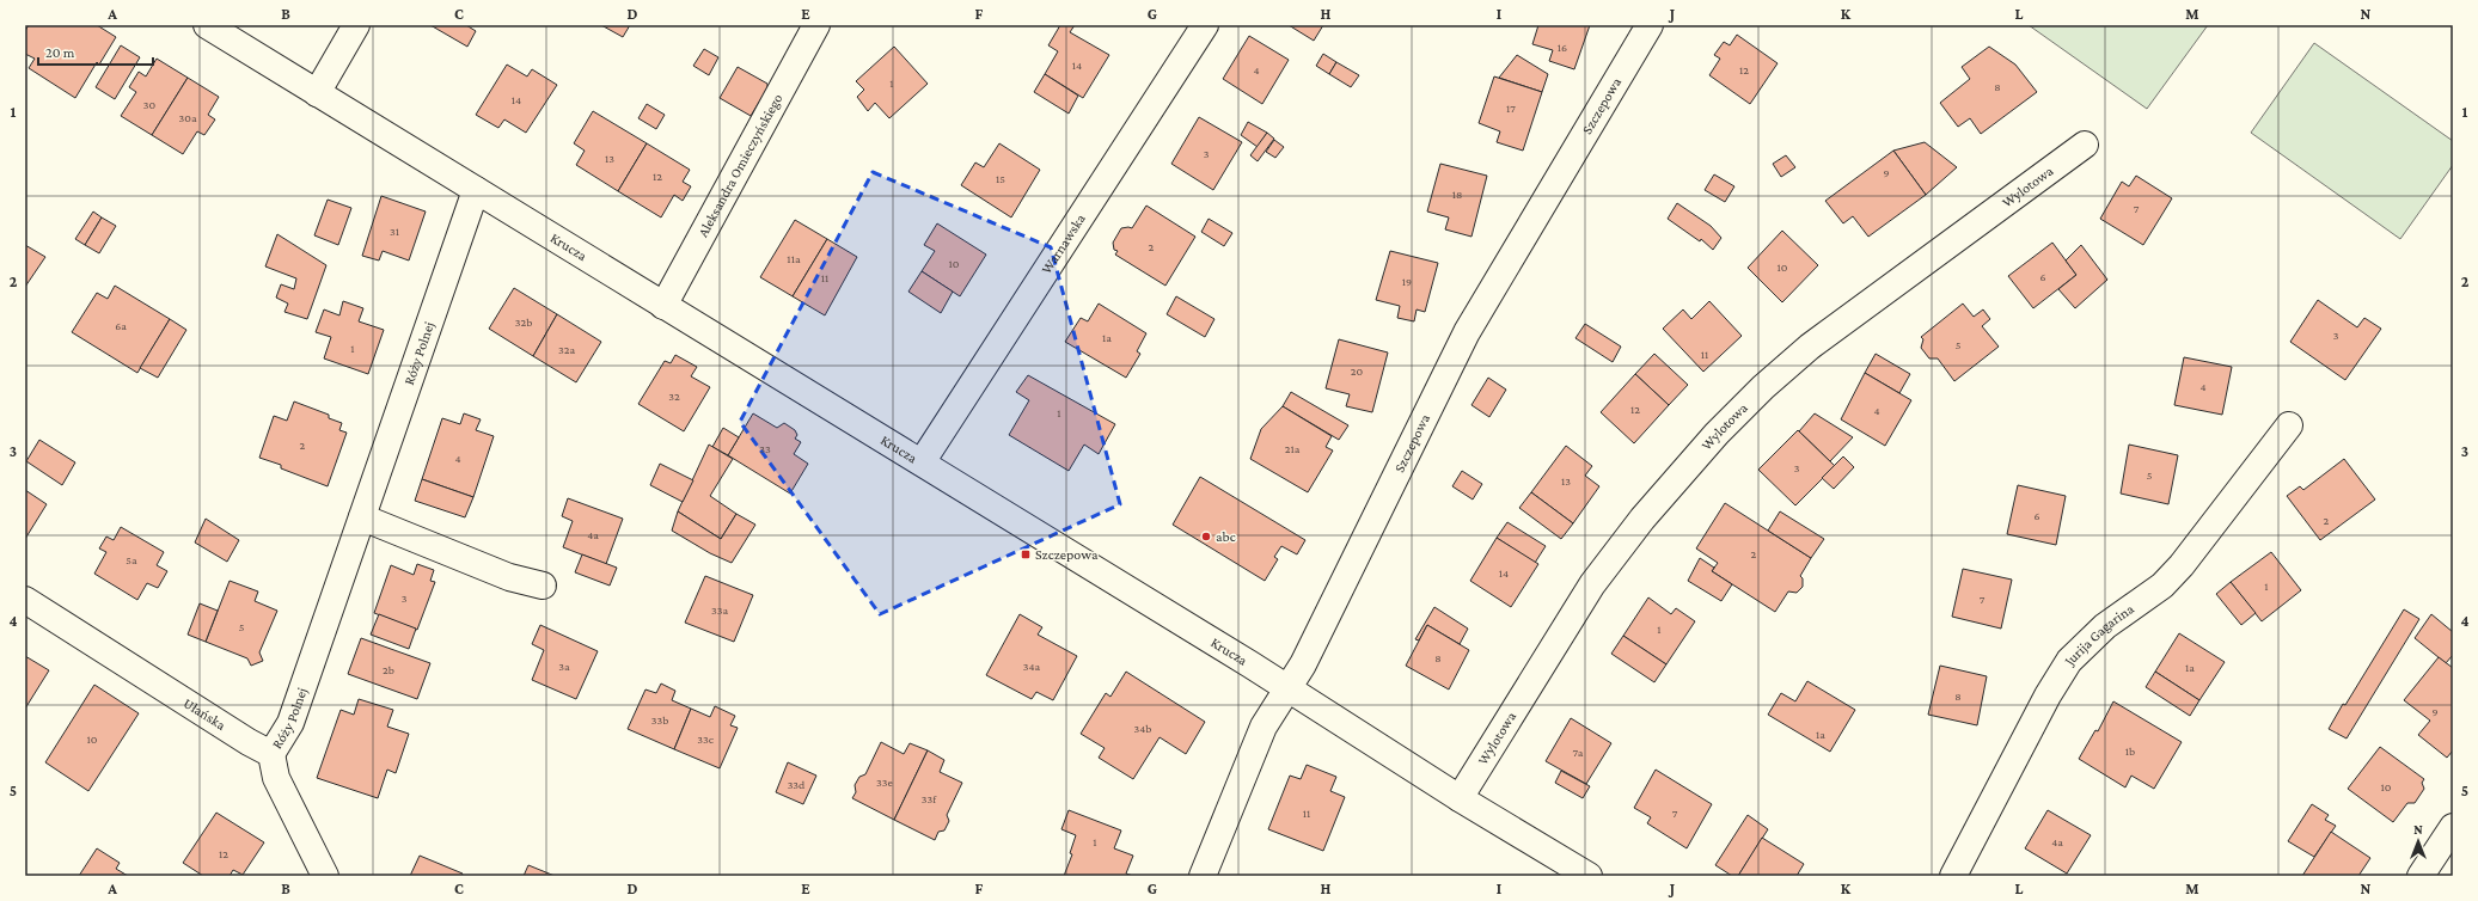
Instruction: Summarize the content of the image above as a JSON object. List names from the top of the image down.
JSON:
{
  "streets": {
    "street": [
      "Szczepowa",
      "Aleksandra Omieczyńskiego",
      "Wylotowa",
      "Warnawska",
      "Krucza",
      "Róży Polnej",
      "Jurija Gagarina",
      "Ułańska"
    ]
  },
  "crossings": [
    ["Szczepowa", "Krucza"],
    ["Aleksandra Omieczyńskiego", "Krucza"],
    ["Wylotowa", "Krucza"],
    ["Warnawska", "Krucza"],
    ["Krucza", "Róży Polnej"],
    ["Róży Polnej", "Ułańska"]
  ],
  "places": {
    "other": ["abc"],
    "transit": ["Szczepowa"]
  },
  "house_numbers": [
    "16",
    "14",
    "4",
    "12",
    "1",
    "8",
    "14",
    "30",
    "17",
    "30a",
    "3",
    "13",
    "9",
    "12",
    "15",
    "18",
    "7",
    "31",
    "2",
    "11a",
    "10",
    "10",
    "6",
    "11",
    "19",
    "32b",
    "6a",
    "3",
    "1a",
    "5",
    "1",
    "32a",
    "11",
    "20",
    "4",
    "32",
    "12",
    "4",
    "1",
    "2",
    "33",
    "21a",
    "4",
    "3",
    "5",
    "13",
    "6",
    "2",
    "4a",
    "2",
    "5a",
    "14",
    "1",
    "3",
    "7",
    "33a",
    "5",
    "1",
    "8",
    "3a",
    "34a",
    "1a",
    "2b",
    "8",
    "9",
    "33b",
    "34b",
    "1a",
    "10",
    "33c",
    "1b",
    "7a",
    "33e",
    "33d",
    "10",
    "33f",
    "11",
    "7",
    "1",
    "4a",
    "12"
  ],
  "scale_bar": "20 m",
  "north": "top",
  "grid": {
    "columns": [
      "A",
      "B",
      "C",
      "D",
      "E",
      "F",
      "G",
      "H",
      "I",
      "J",
      "K",
      "L",
      "M",
      "N"
    ],
    "rows": [
      "1",
      "2",
      "3",
      "4",
      "5"
    ]
  }
}
